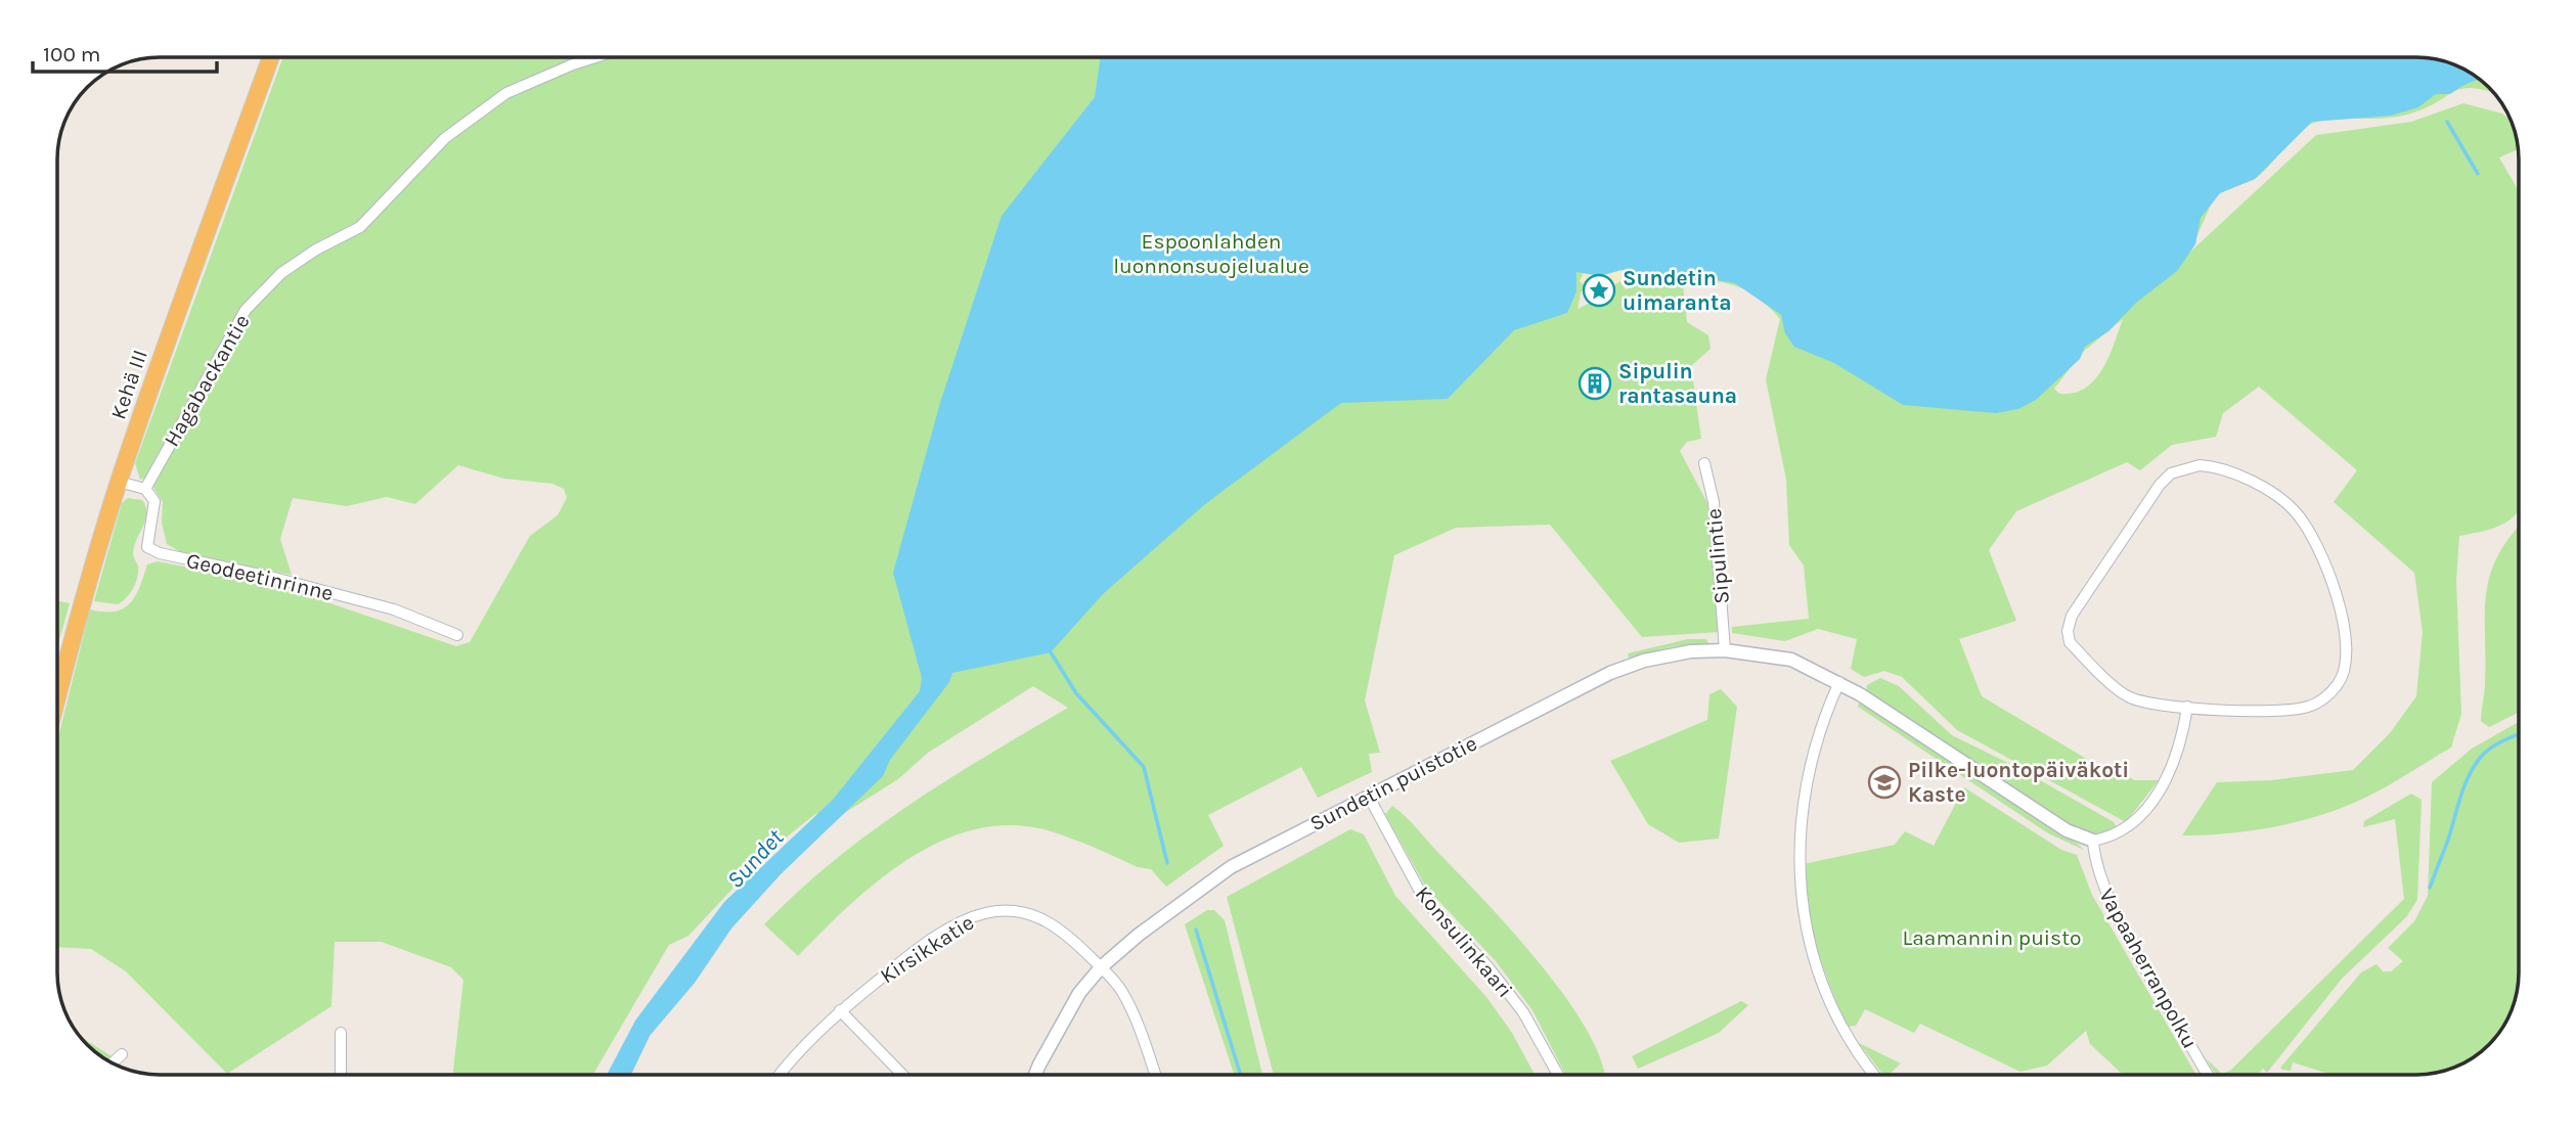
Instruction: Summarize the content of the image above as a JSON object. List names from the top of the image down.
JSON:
{
  "streets": {
    "highway": ["Kehä III"],
    "street": [
      "Hagabackantie",
      "Sipulintie",
      "Geodeetinrinne",
      "Sundetin puistotie",
      "Konsulinkaari",
      "Kirsikkatie",
      "Vapaaherranpolku"
    ]
  },
  "crossings": [
    ["Hagabackantie", "Geodeetinrinne"],
    ["Sipulintie", "Sundetin puistotie"],
    ["Sundetin puistotie", "Konsulinkaari"],
    ["Sundetin puistotie", "Kirsikkatie"],
    ["Sundetin puistotie", "Vapaaherranpolku"]
  ],
  "water": ["Sundet"],
  "parks": ["Espoonlahden luonnonsuojelualue", "Laamannin puisto"],
  "places": {
    "place": ["Sundetin uimaranta"],
    "building": ["Sipulin rantasauna"],
    "school or university": ["Pilke-luontopäiväkoti Kaste"]
  },
  "scale_bar": "100 m"
}
